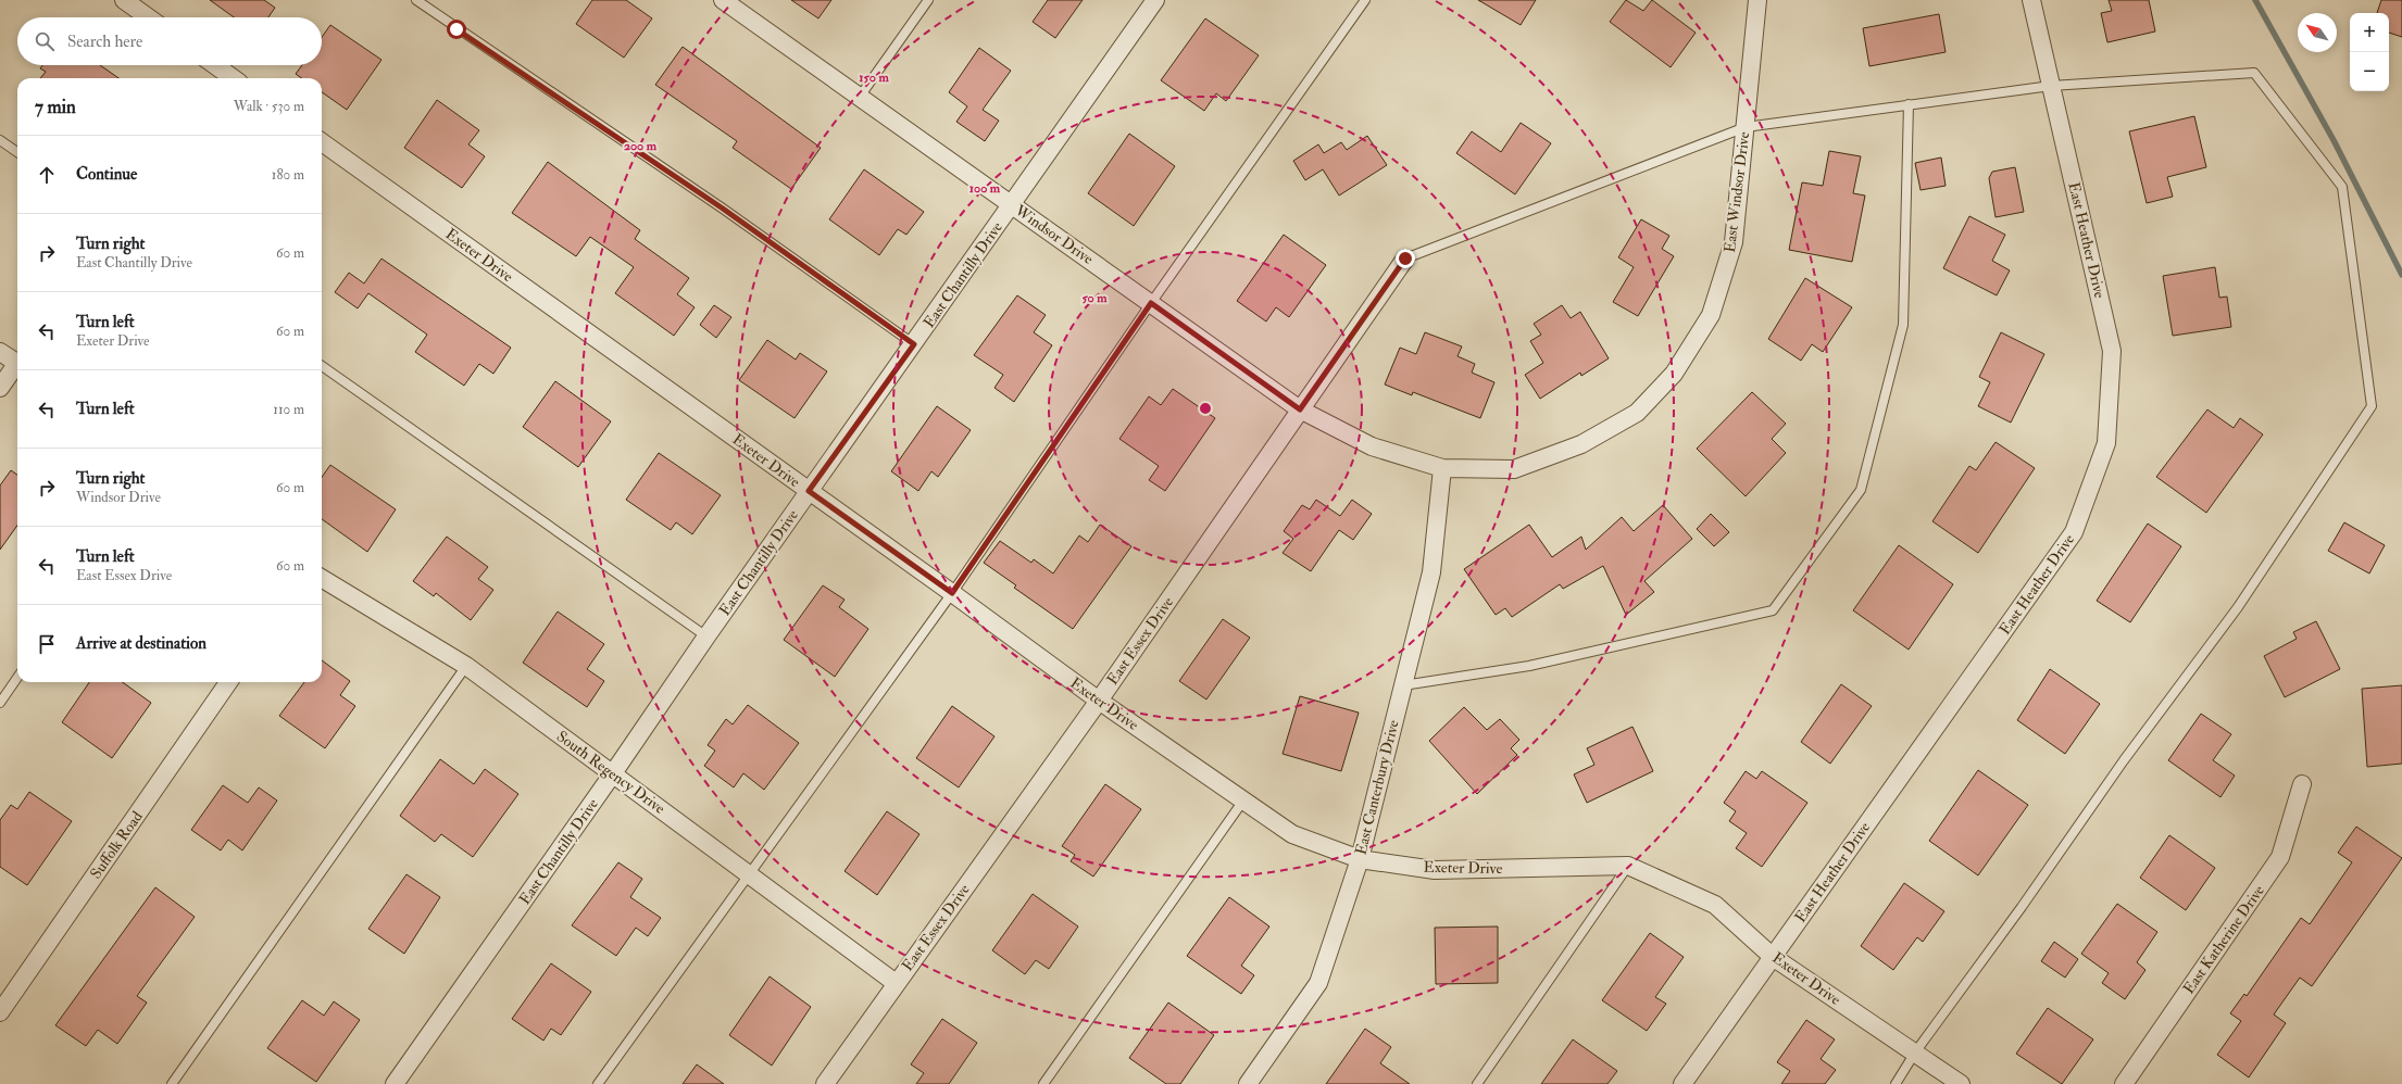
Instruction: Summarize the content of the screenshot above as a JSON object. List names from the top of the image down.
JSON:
{
  "streets": {
    "street": [
      "East Windsor Drive",
      "Windsor Drive",
      "East Heather Drive",
      "Exeter Drive",
      "East Chantilly Drive",
      "East Essex Drive",
      "South Regency Drive",
      "East Canterbury Drive",
      "Suffolk Road",
      "East Katherine Drive"
    ]
  },
  "crossings": [
    ["East Windsor Drive", "Windsor Drive"],
    ["East Windsor Drive", "East Essex Drive"],
    ["East Windsor Drive", "East Canterbury Drive"],
    ["Windsor Drive", "East Chantilly Drive"],
    ["Windsor Drive", "East Essex Drive"],
    ["East Heather Drive", "Exeter Drive"],
    ["Exeter Drive", "East Chantilly Drive"],
    ["Exeter Drive", "East Essex Drive"],
    ["Exeter Drive", "East Canterbury Drive"],
    ["East Chantilly Drive", "South Regency Drive"],
    ["East Essex Drive", "South Regency Drive"]
  ],
  "north": "top left",
  "page": {
    "map_buttons": ["+", "−"],
    "search": "Search here",
    "heading": ["7 min", "Walk · 530 m"],
    "list": [
      ["Continue", "180 m"],
      ["Turn right", "East Chantilly Drive", "60 m"],
      ["Turn left", "Exeter Drive", "60 m"],
      ["Turn left", "110 m"],
      ["Turn right", "Windsor Drive", "60 m"],
      ["Turn left", "East Essex Drive", "60 m"],
      "Arrive at destination"
    ]
  },
  "rings": [
    "150 m",
    "200 m",
    "100 m",
    "50 m"
  ]
}
